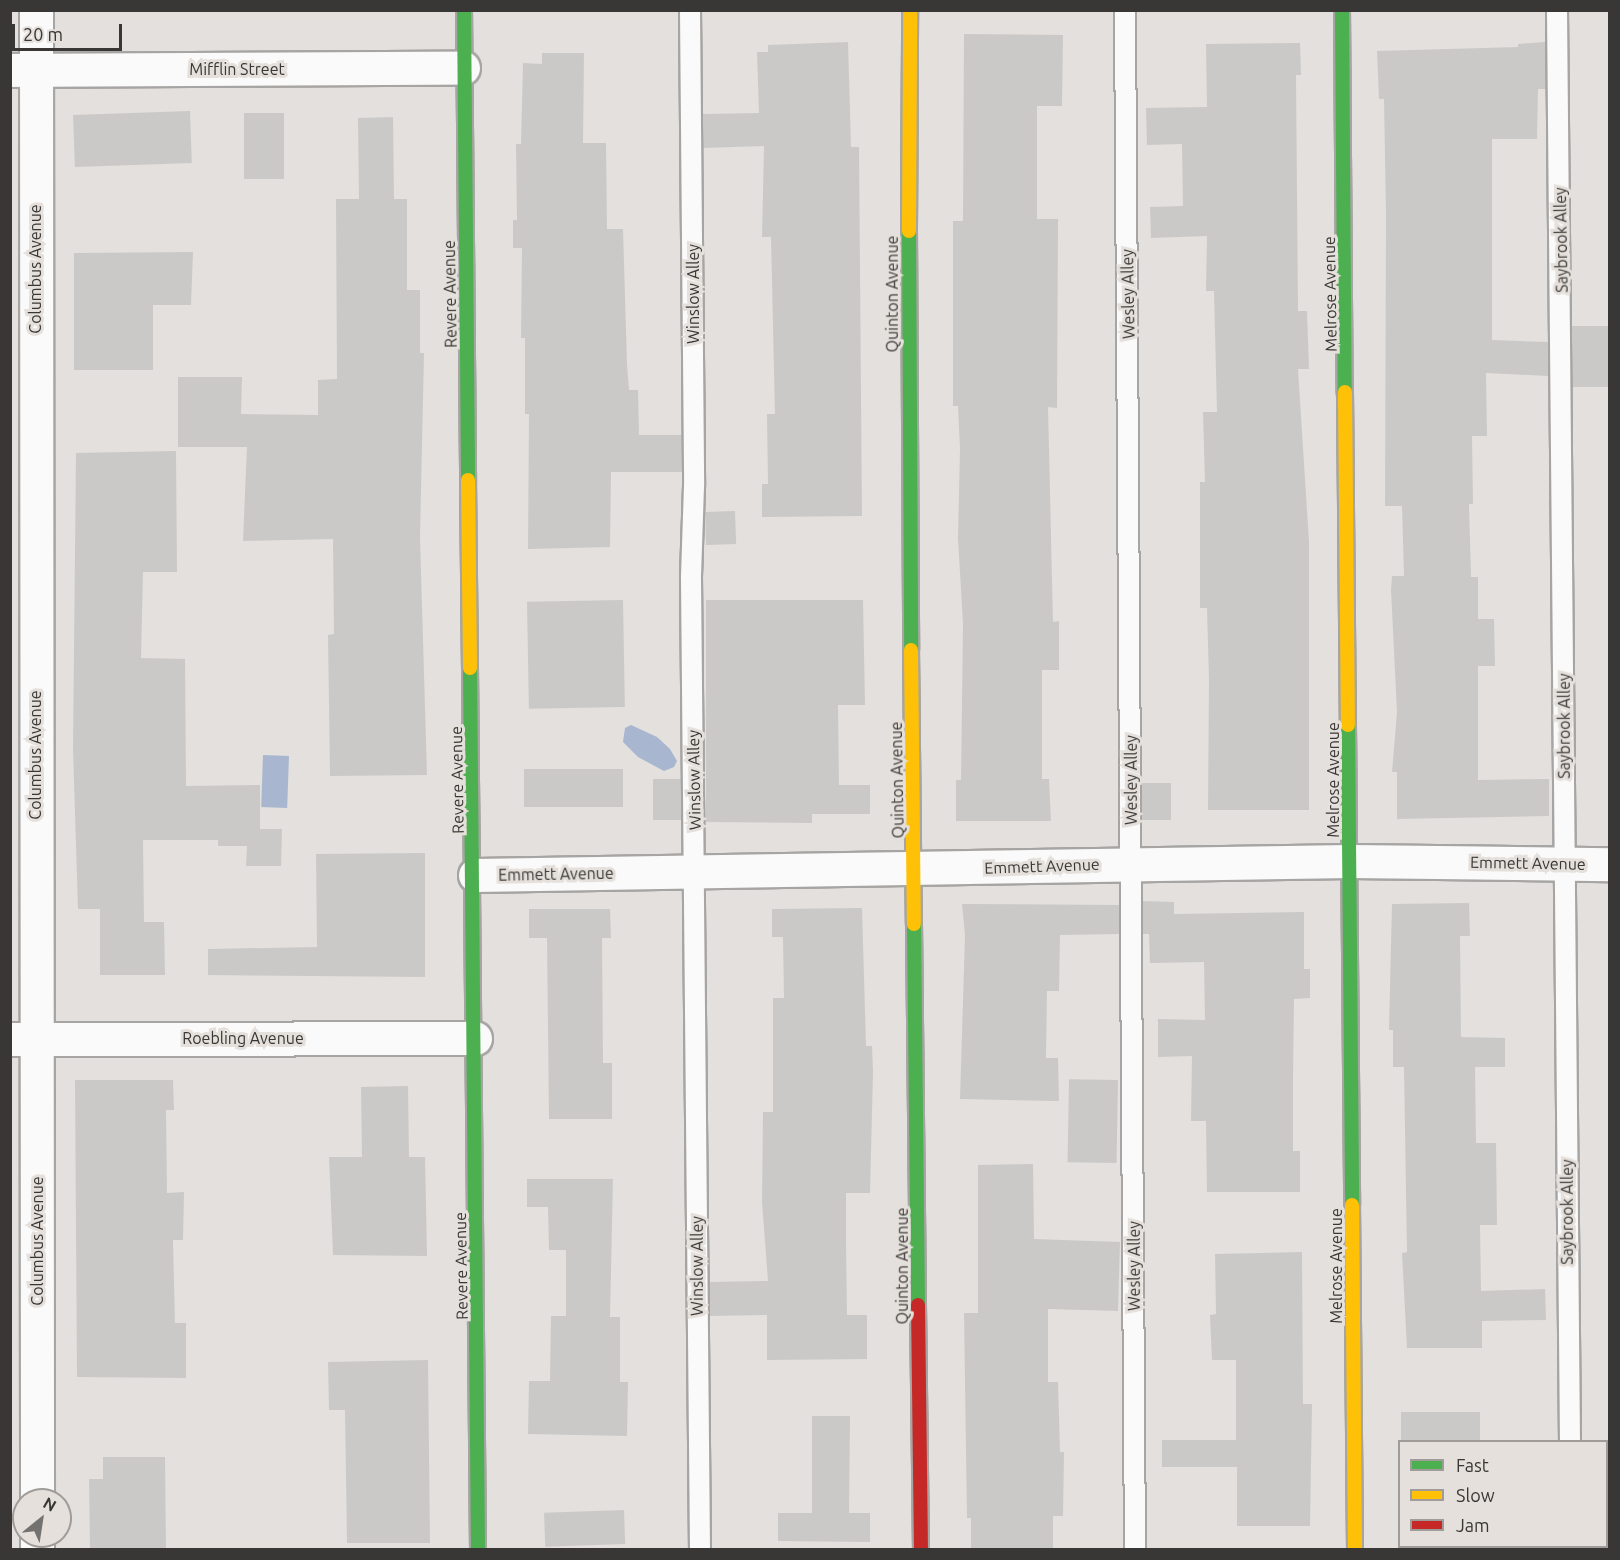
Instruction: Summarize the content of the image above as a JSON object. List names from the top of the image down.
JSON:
{
  "streets": {
    "street": [
      "Mifflin Street",
      "Columbus Avenue",
      "Revere Avenue",
      "Quinton Avenue",
      "Melrose Avenue",
      "Emmett Avenue",
      "Roebling Avenue"
    ],
    "lane": ["Saybrook Alley", "Winslow Alley", "Wesley Alley"]
  },
  "crossings": [
    ["Mifflin Street", "Columbus Avenue"],
    ["Mifflin Street", "Revere Avenue"],
    ["Saybrook Alley", "Emmett Avenue"],
    ["Columbus Avenue", "Roebling Avenue"],
    ["Revere Avenue", "Emmett Avenue"],
    ["Revere Avenue", "Roebling Avenue"],
    ["Winslow Alley", "Emmett Avenue"],
    ["Quinton Avenue", "Emmett Avenue"],
    ["Wesley Alley", "Emmett Avenue"],
    ["Melrose Avenue", "Emmett Avenue"]
  ],
  "legend": ["Fast", "Slow", "Jam"],
  "scale_bar": "20 m",
  "north": "top right"
}
